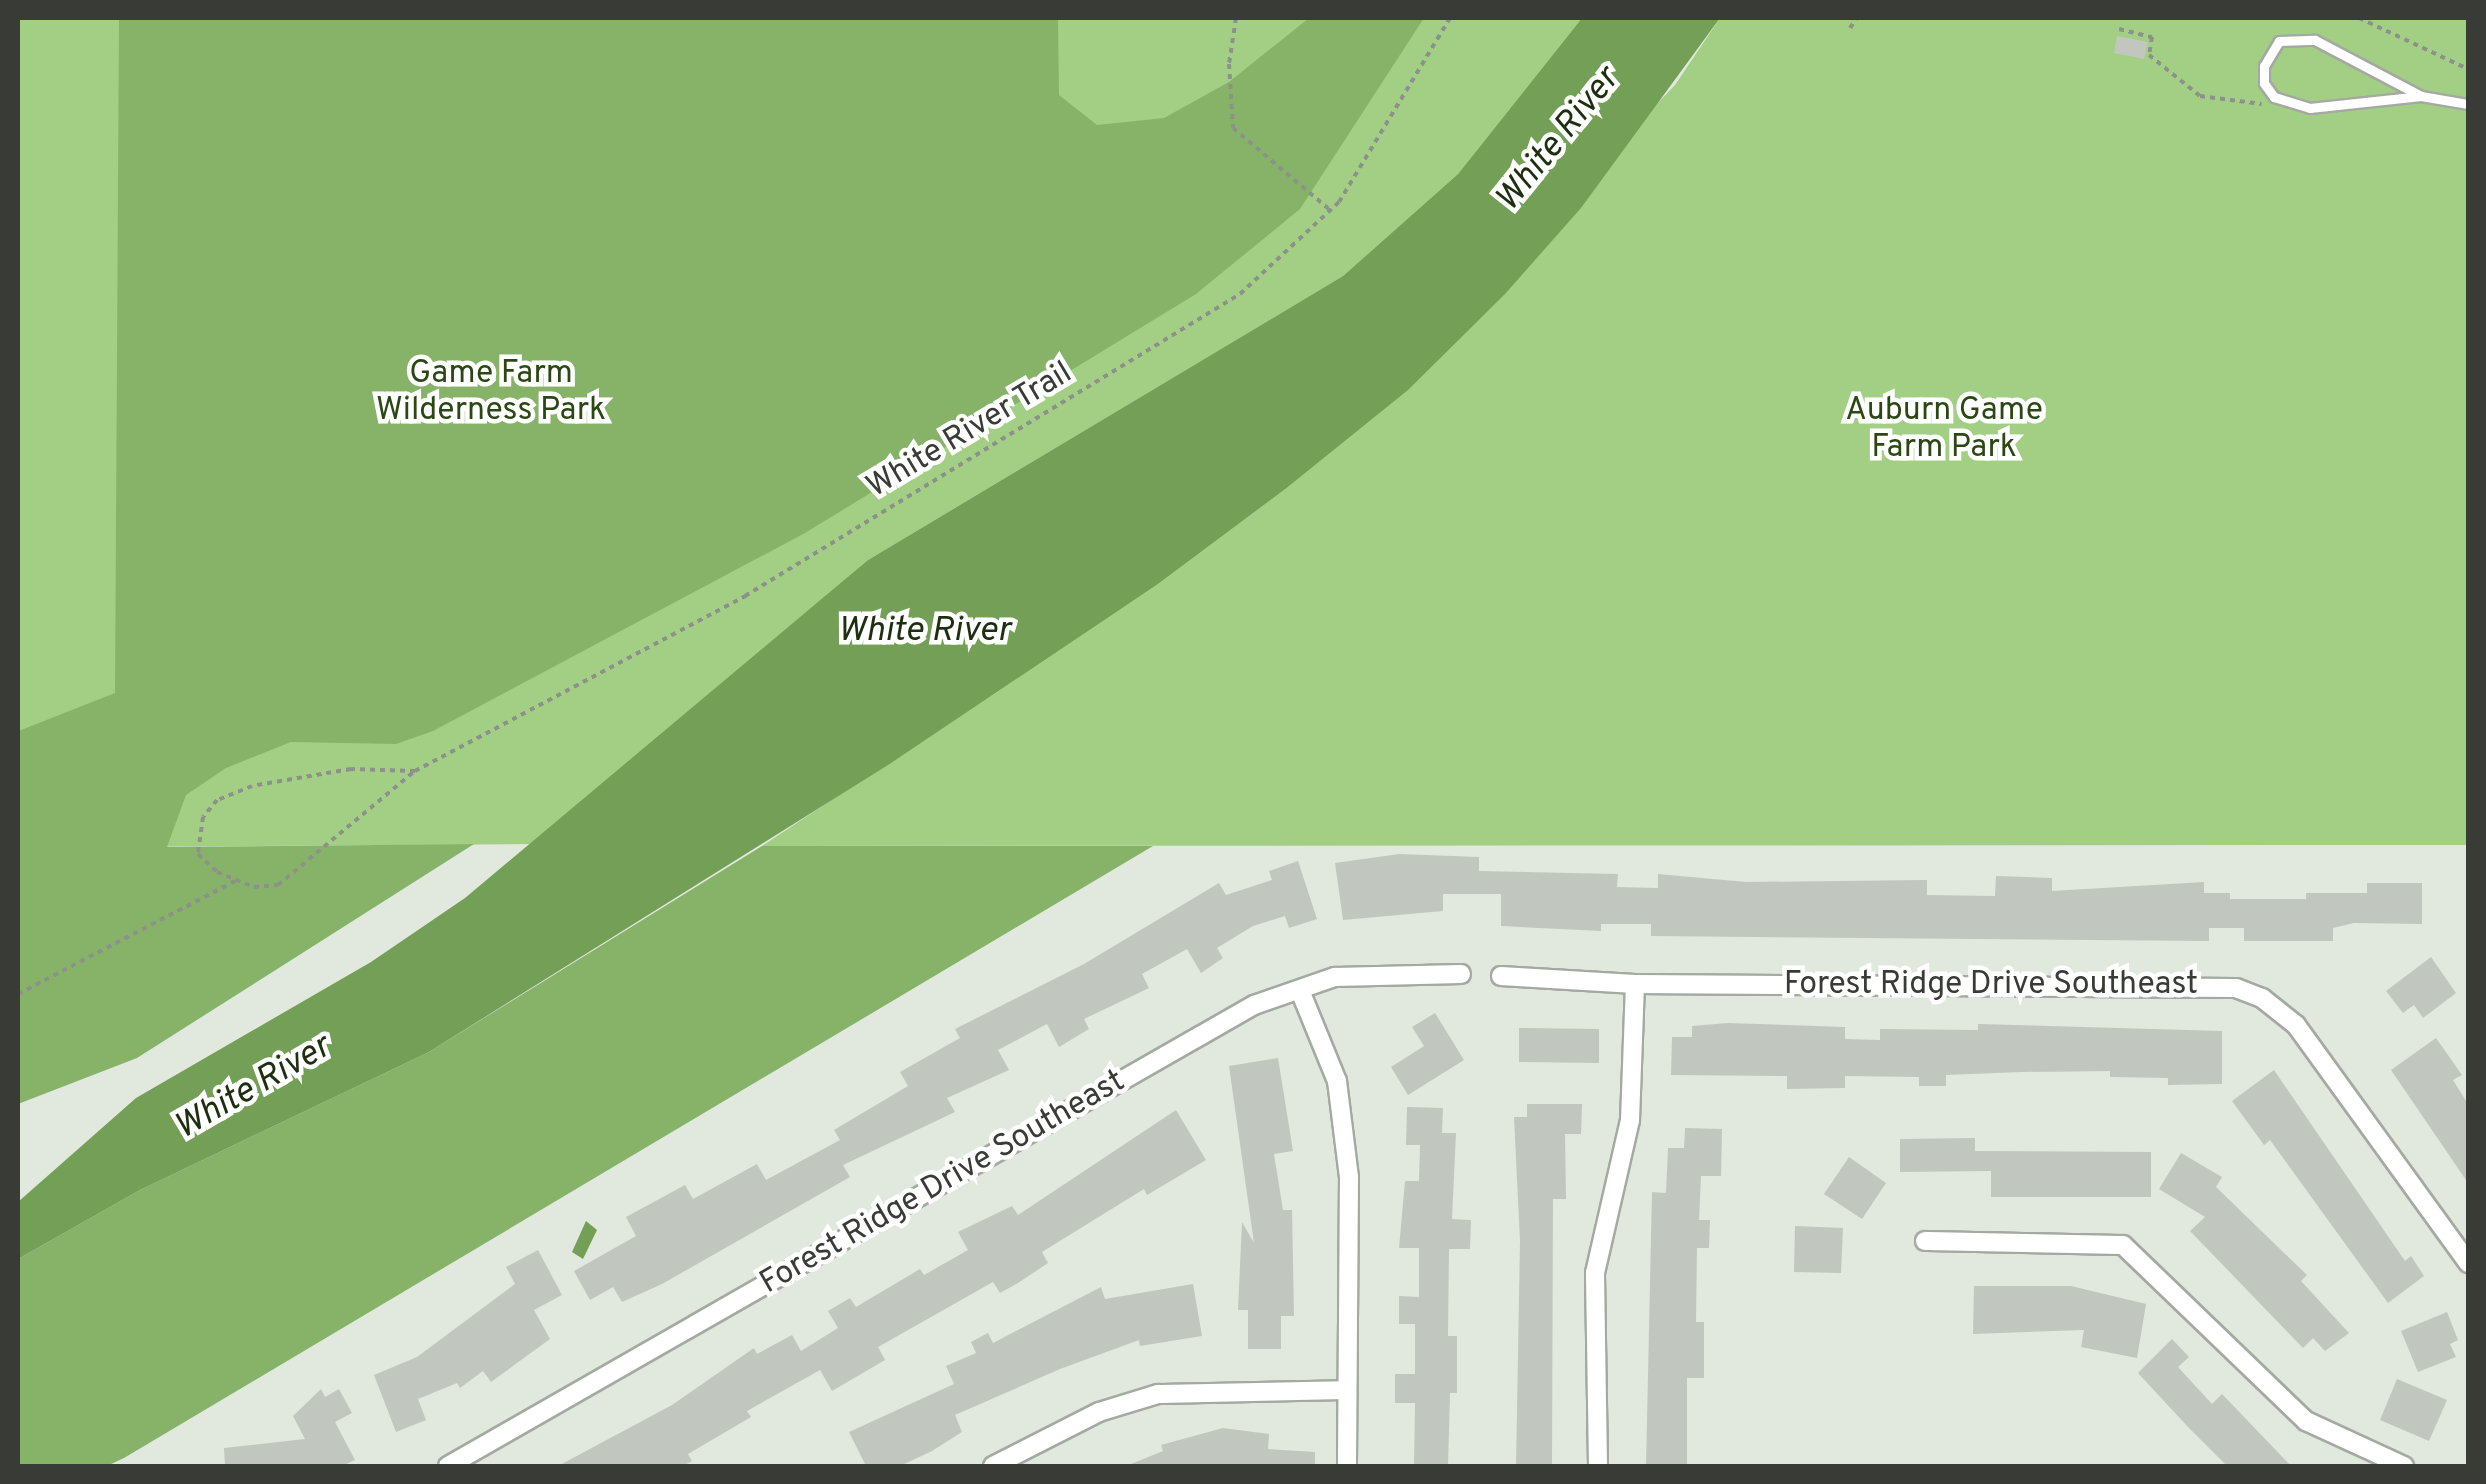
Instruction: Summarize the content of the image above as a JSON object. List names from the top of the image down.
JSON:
{
  "streets": {
    "street": ["Forest Ridge Drive Southeast"],
    "path": ["White River Trail"]
  },
  "water": ["White River"],
  "parks": ["Game Farm Wilderness Park", "Auburn Game Farm Park"]
}
